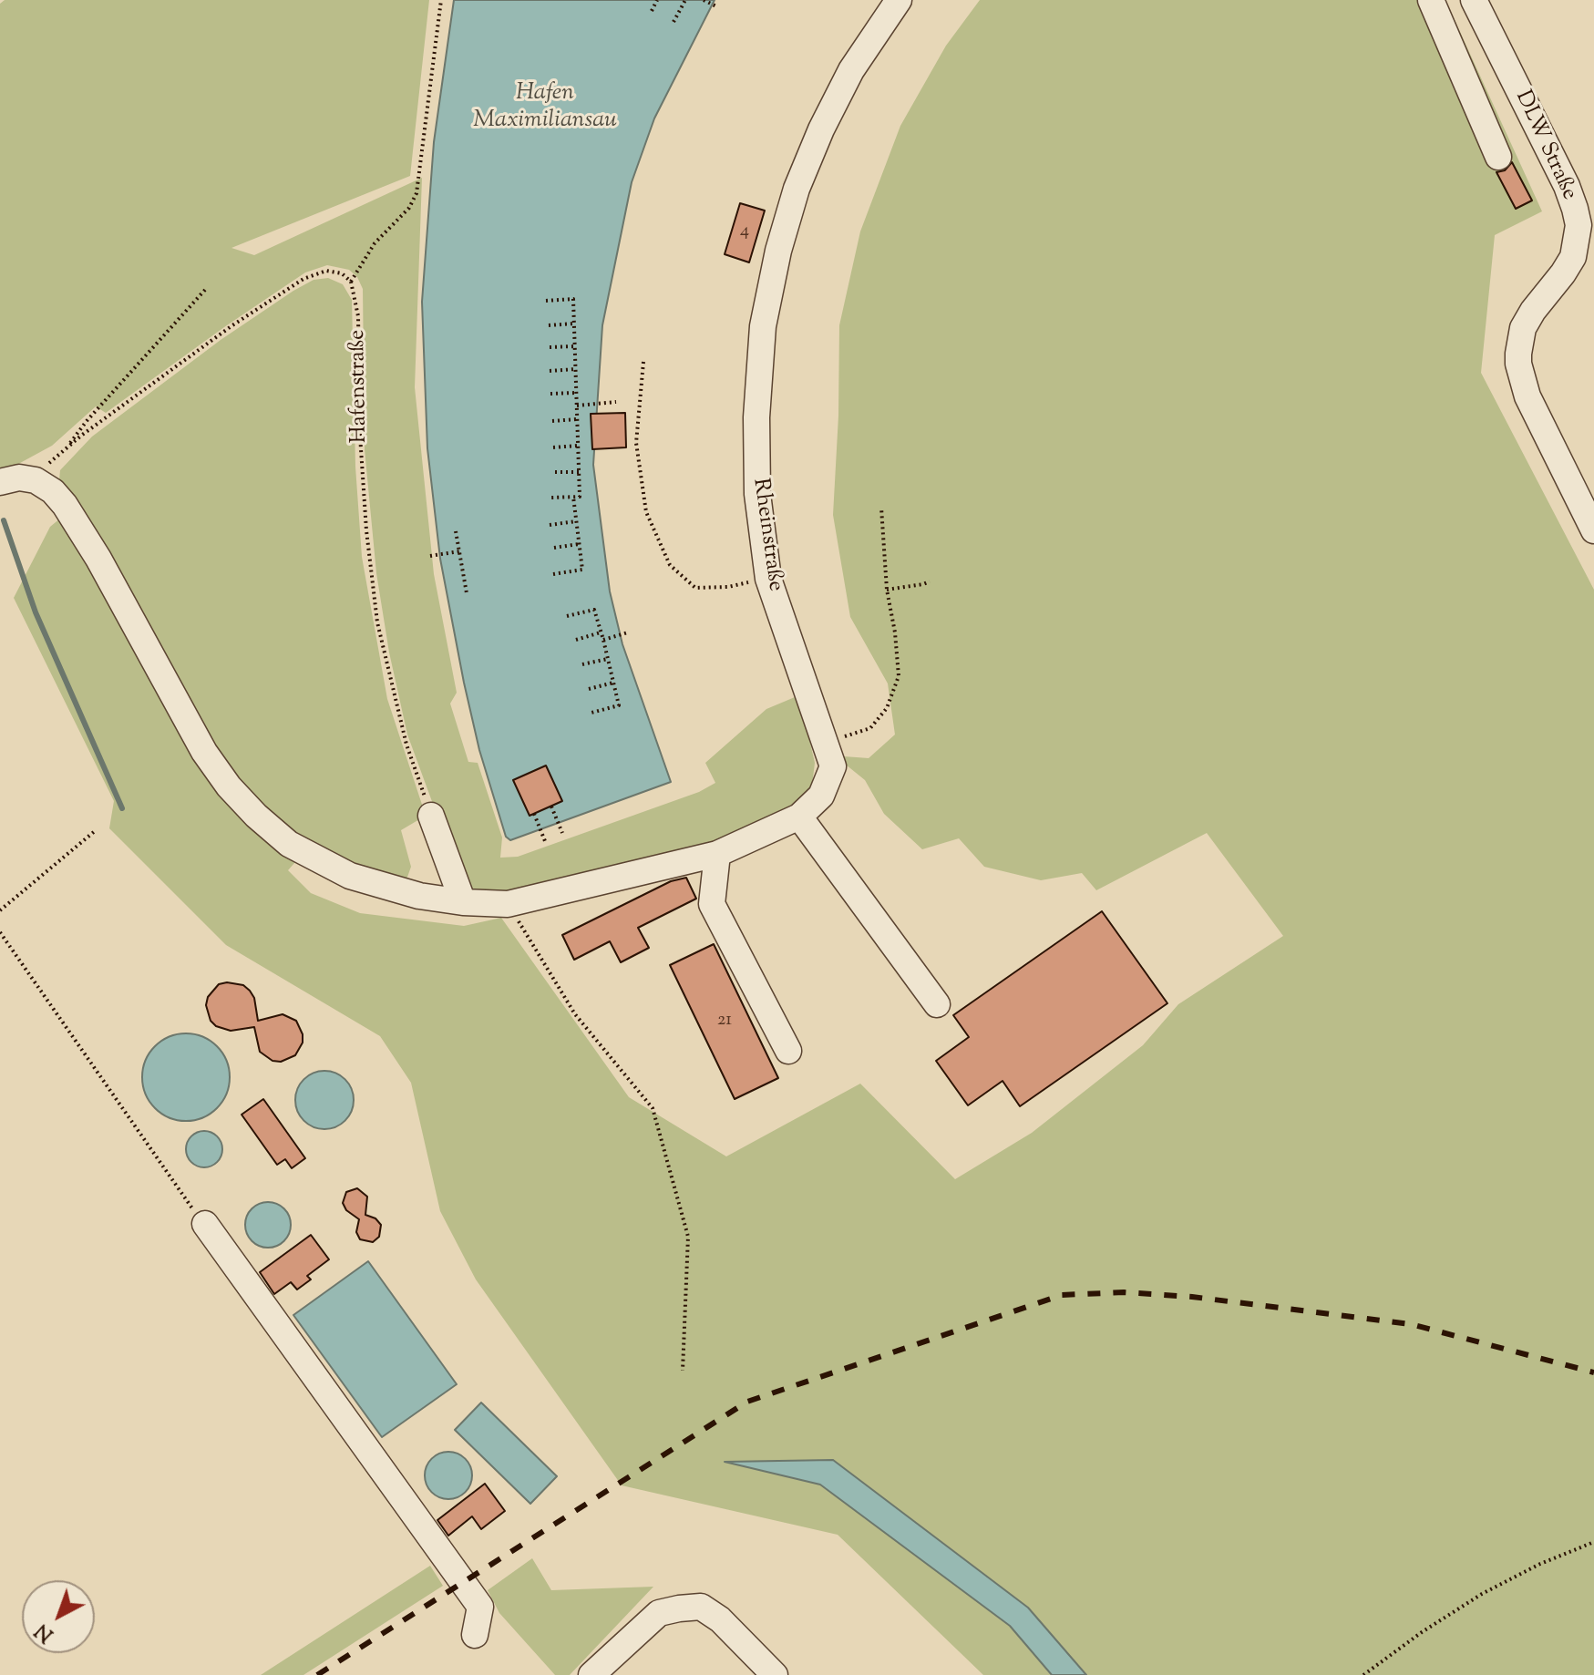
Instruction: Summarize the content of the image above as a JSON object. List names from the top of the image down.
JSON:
{
  "streets": {
    "lane": ["DLW Straße", "Rheinstraße"],
    "path": ["Hafenstraße"]
  },
  "water": ["Hafen Maximiliansau"],
  "house_numbers": ["4", "21"],
  "north": "bottom left"
}
